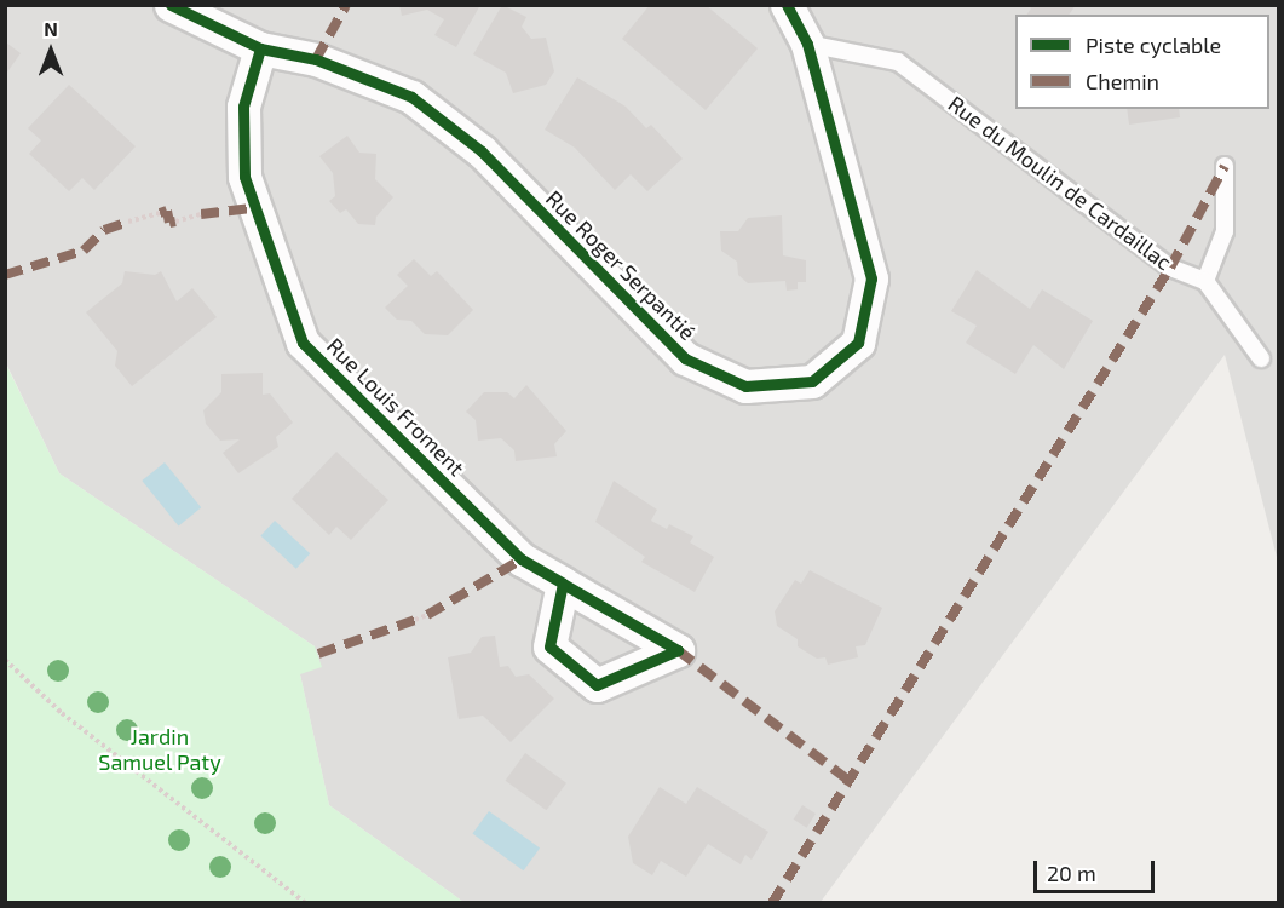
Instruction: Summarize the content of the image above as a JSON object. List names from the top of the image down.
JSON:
{
  "streets": {
    "street": ["Rue Roger Serpantié", "Rue Louis Froment"],
    "lane": ["Rue du Moulin de Cardaillac"]
  },
  "crossings": [
    ["Rue du Moulin de Cardaillac", "Rue Roger Serpantié"],
    ["Rue Roger Serpantié", "Rue Louis Froment"]
  ],
  "parks": ["Jardin Samuel Paty"],
  "legend": ["Piste cyclable", "Chemin"],
  "scale_bar": "20 m",
  "north": "top"
}
